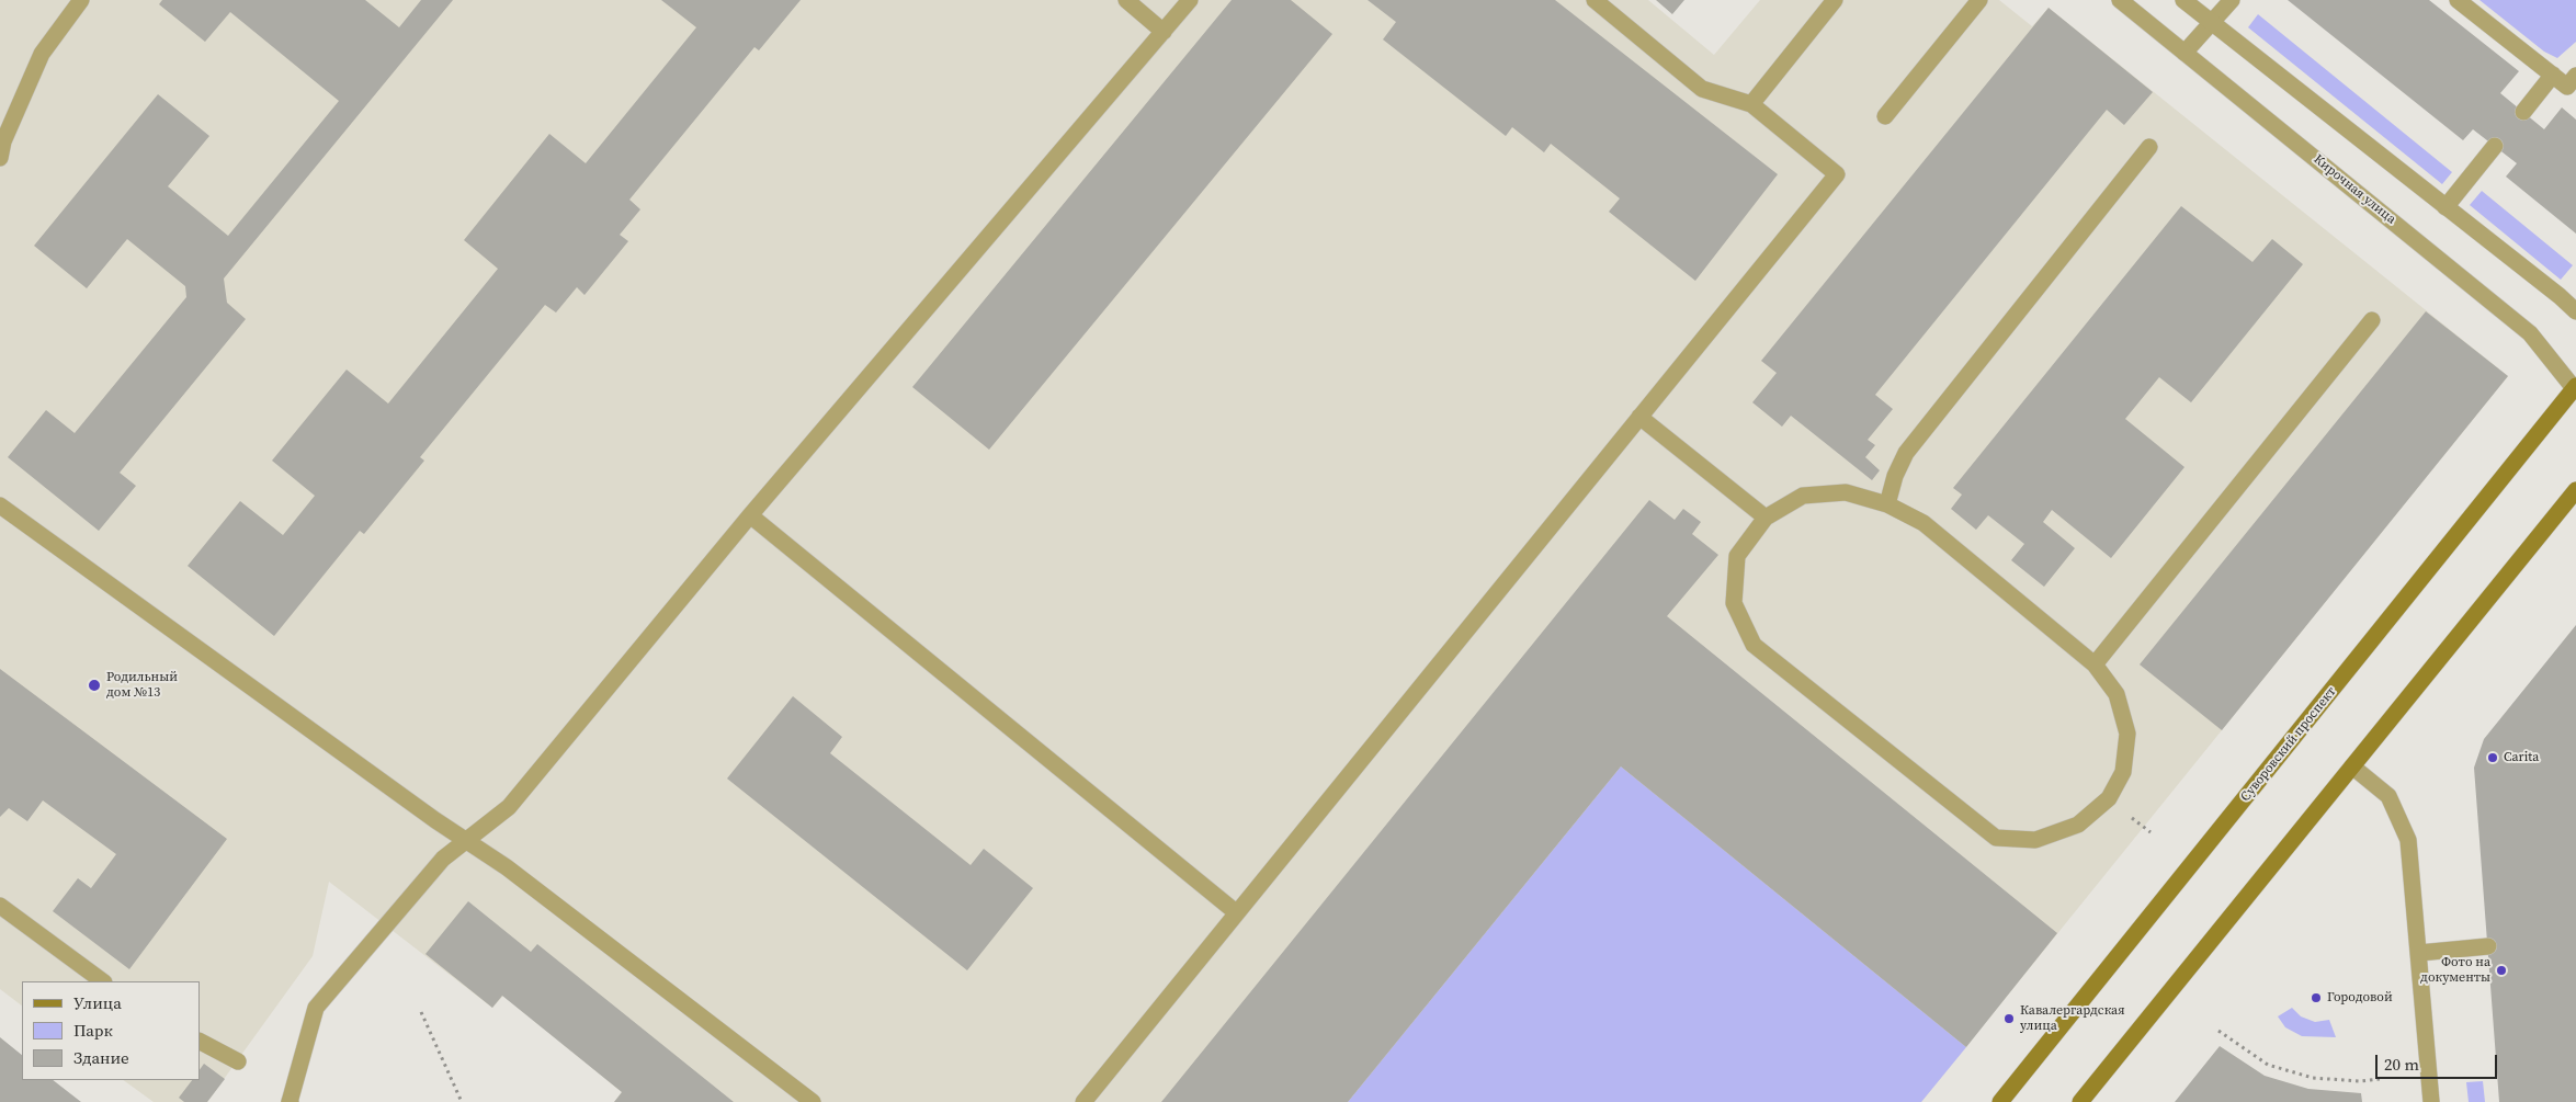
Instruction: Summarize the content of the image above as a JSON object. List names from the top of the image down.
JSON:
{
  "streets": {
    "main road": ["Суворовский проспект"],
    "street": ["Кирочная улица"]
  },
  "crossings": [
    ["Кирочная улица", "Суворовский проспект"]
  ],
  "places": [
    "Родильный дом №13",
    "Carita",
    "Фото на документы",
    "Городовой",
    "Кавалергардская улица"
  ],
  "legend": ["Улица", "Парк", "Здание"],
  "scale_bar": "20 m"
}
